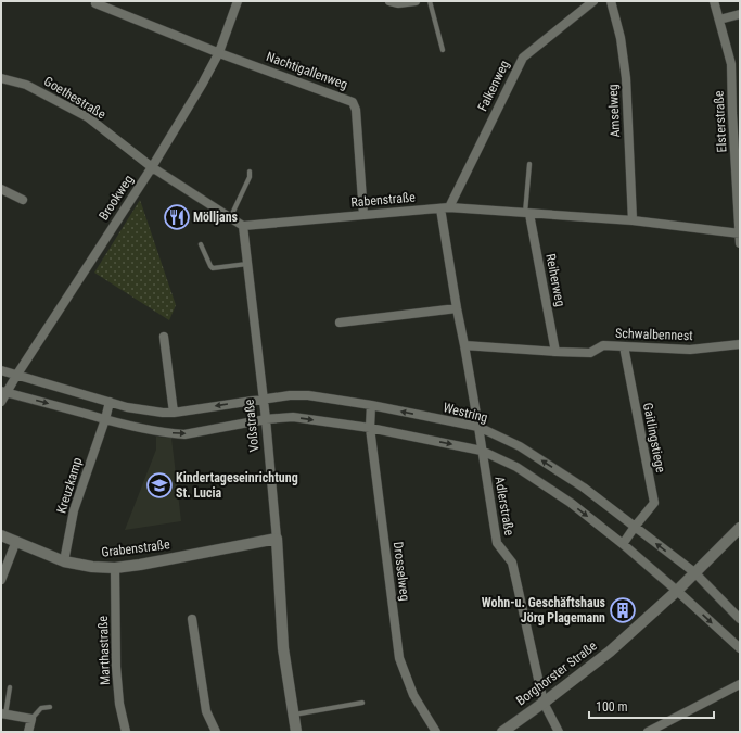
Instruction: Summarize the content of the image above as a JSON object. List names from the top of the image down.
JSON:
{
  "streets": {
    "street": [
      "Nachtigallenweg",
      "Falkenweg",
      "Goethestraße",
      "Amselweg",
      "Elsterstraße",
      "Brookweg",
      "Rabenstraße",
      "Reiherweg",
      "Schwalbennest",
      "Westring",
      "Voßstraße",
      "Gaitlingstiege",
      "Kreuzkamp",
      "Adlerstraße",
      "Grabenstraße",
      "Drosselweg",
      "Marthastraße",
      "Borghorster Straße"
    ]
  },
  "crossings": [
    ["Nachtigallenweg", "Brookweg"],
    ["Nachtigallenweg", "Rabenstraße"],
    ["Falkenweg", "Rabenstraße"],
    ["Falkenweg", "Adlerstraße"],
    ["Goethestraße", "Brookweg"],
    ["Amselweg", "Rabenstraße"],
    ["Elsterstraße", "Rabenstraße"],
    ["Brookweg", "Westring"],
    ["Rabenstraße", "Reiherweg"],
    ["Rabenstraße", "Voßstraße"],
    ["Rabenstraße", "Adlerstraße"],
    ["Reiherweg", "Schwalbennest"],
    ["Schwalbennest", "Gaitlingstiege"],
    ["Schwalbennest", "Adlerstraße"],
    ["Westring", "Voßstraße"],
    ["Westring", "Gaitlingstiege"],
    ["Westring", "Kreuzkamp"],
    ["Westring", "Adlerstraße"],
    ["Westring", "Drosselweg"],
    ["Westring", "Borghorster Straße"],
    ["Voßstraße", "Grabenstraße"],
    ["Kreuzkamp", "Grabenstraße"],
    ["Adlerstraße", "Borghorster Straße"],
    ["Grabenstraße", "Marthastraße"]
  ],
  "places": {
    "restaurant": ["Mölljans"],
    "school or university": ["Kindertageseinrichtung St. Lucia"],
    "building": ["Wohn-u. Geschäftshaus Jörg Plagemann"]
  },
  "scale_bar": "100 m"
}
